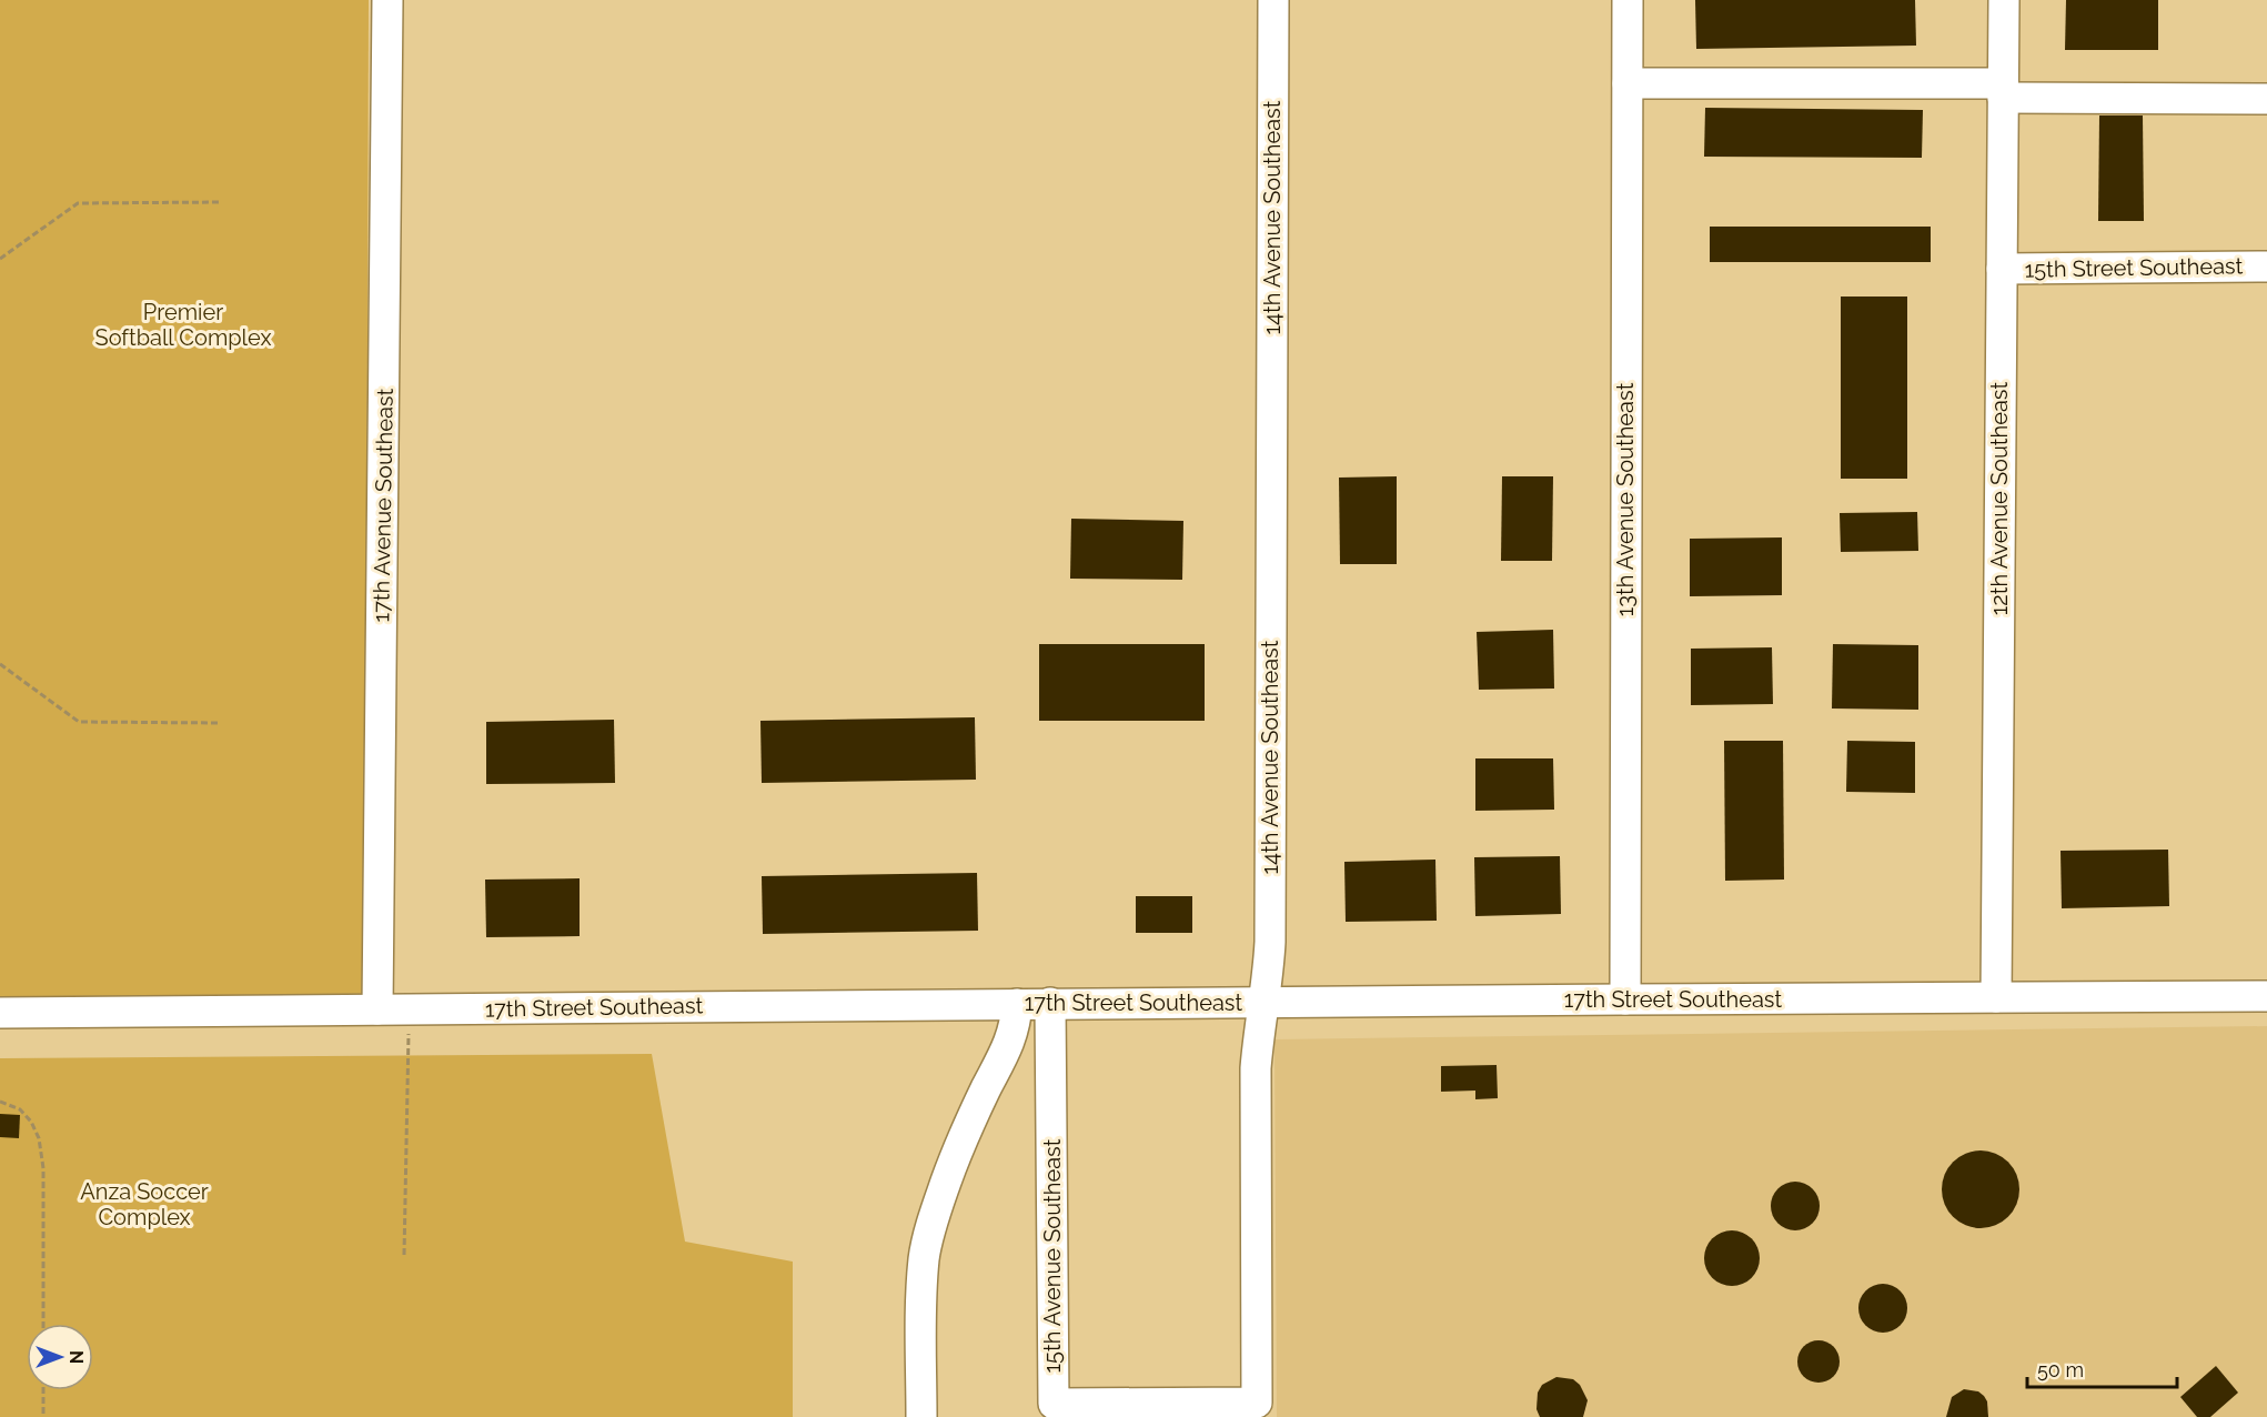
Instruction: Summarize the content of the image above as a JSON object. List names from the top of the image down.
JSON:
{
  "streets": {
    "street": [
      "14th Avenue Southeast",
      "15th Street Southeast",
      "12th Avenue Southeast",
      "13th Avenue Southeast",
      "17th Avenue Southeast",
      "17th Street Southeast",
      "15th Avenue Southeast"
    ]
  },
  "crossings": [
    ["14th Avenue Southeast", "17th Street Southeast"],
    ["14th Avenue Southeast", "15th Avenue Southeast"],
    ["15th Street Southeast", "12th Avenue Southeast"],
    ["12th Avenue Southeast", "17th Street Southeast"],
    ["13th Avenue Southeast", "17th Street Southeast"],
    ["17th Avenue Southeast", "17th Street Southeast"],
    ["17th Street Southeast", "15th Avenue Southeast"]
  ],
  "parks": ["Premier Softball Complex", "Anza Soccer Complex"],
  "scale_bar": "50 m",
  "north": "right"
}
